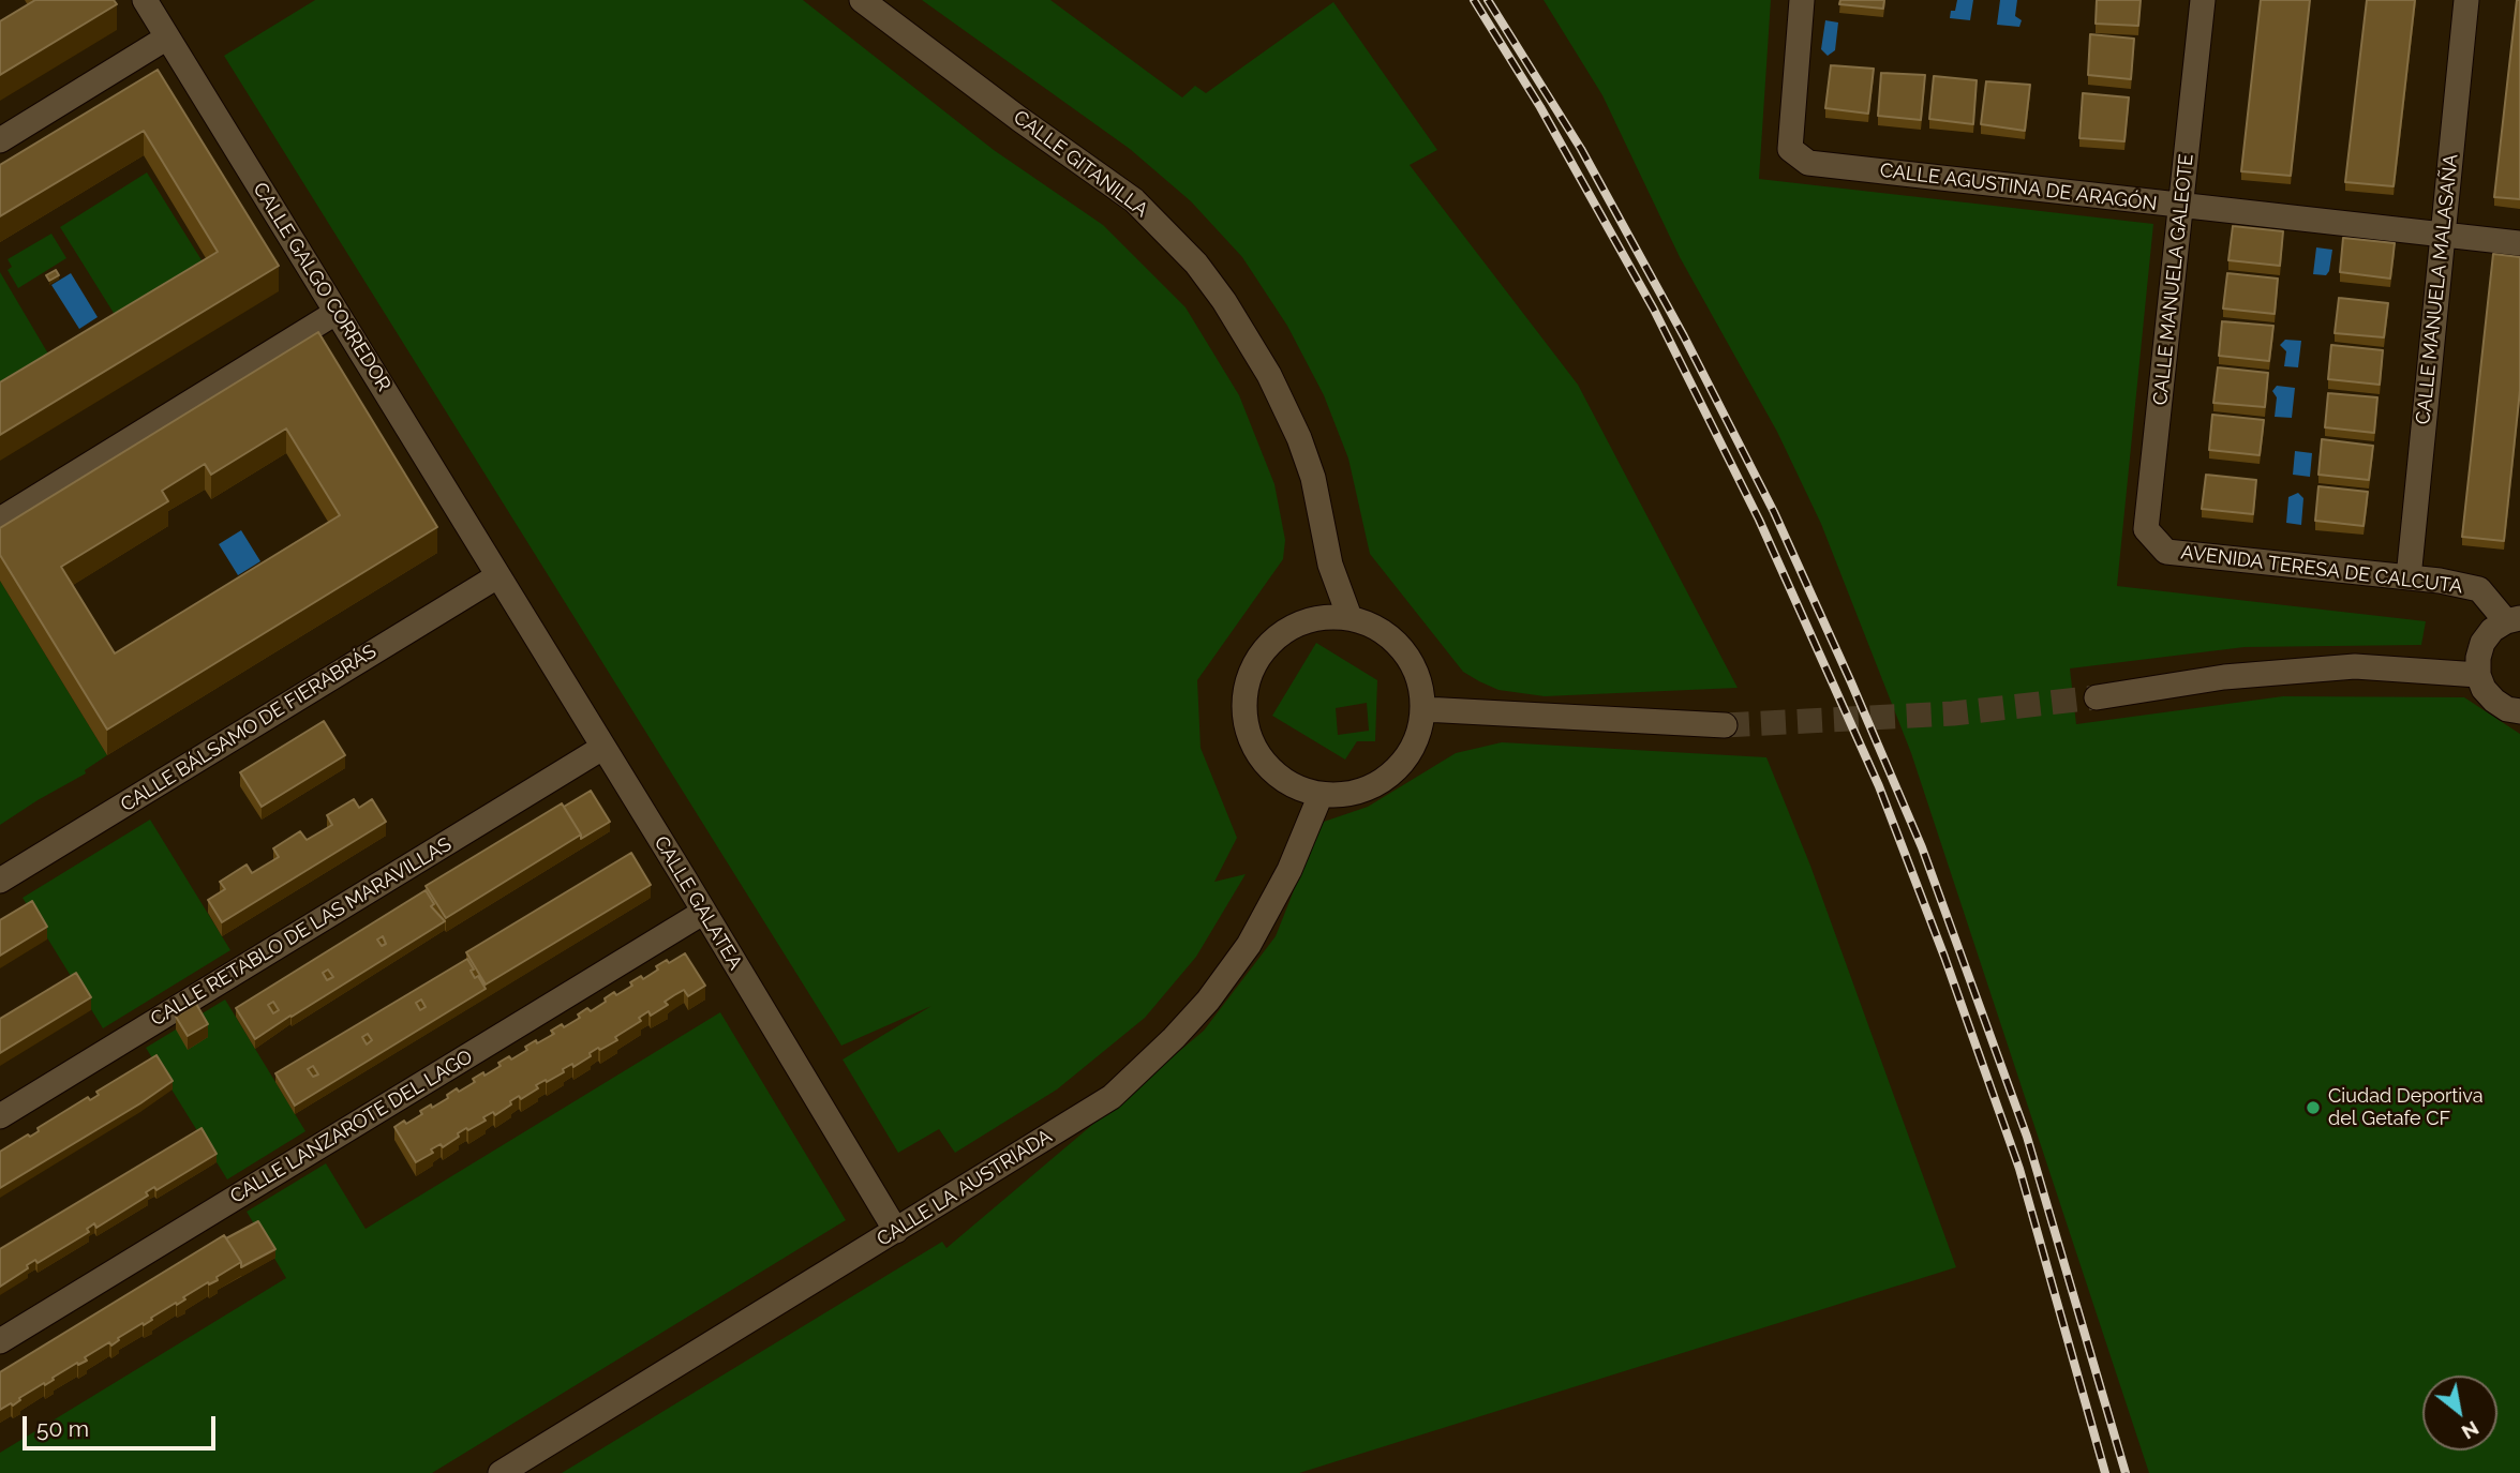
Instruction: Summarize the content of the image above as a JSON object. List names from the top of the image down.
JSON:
{
  "streets": {
    "street": [
      "CALLE GITANILLA",
      "CALLE AGUSTINA DE ARAGÓN",
      "CALLE MANUELA GALEOTE",
      "CALLE GALGO CORREDOR",
      "CALLE MANUELA MALASAÑA",
      "AVENIDA TERESA DE CALCUTA",
      "CALLE BÁLSAMO DE FIERABRÁS",
      "CALLE GALATEA",
      "CALLE RETABLO DE LAS MARAVILLAS",
      "CALLE LANZAROTE DEL LAGO",
      "CALLE LA AUSTRIADA"
    ]
  },
  "crossings": [
    ["CALLE GITANILLA", "CALLE LA AUSTRIADA"],
    ["CALLE AGUSTINA DE ARAGÓN", "CALLE MANUELA GALEOTE"],
    ["CALLE AGUSTINA DE ARAGÓN", "CALLE MANUELA MALASAÑA"],
    ["CALLE MANUELA GALEOTE", "AVENIDA TERESA DE CALCUTA"],
    ["CALLE GALGO CORREDOR", "CALLE BÁLSAMO DE FIERABRÁS"],
    ["CALLE GALGO CORREDOR", "CALLE GALATEA"],
    ["CALLE MANUELA MALASAÑA", "AVENIDA TERESA DE CALCUTA"],
    ["CALLE BÁLSAMO DE FIERABRÁS", "CALLE GALATEA"],
    ["CALLE GALATEA", "CALLE RETABLO DE LAS MARAVILLAS"],
    ["CALLE GALATEA", "CALLE LANZAROTE DEL LAGO"],
    ["CALLE GALATEA", "CALLE LA AUSTRIADA"]
  ],
  "places": ["Ciudad Deportiva del Getafe CF"],
  "scale_bar": "50 m",
  "north": "bottom right"
}
